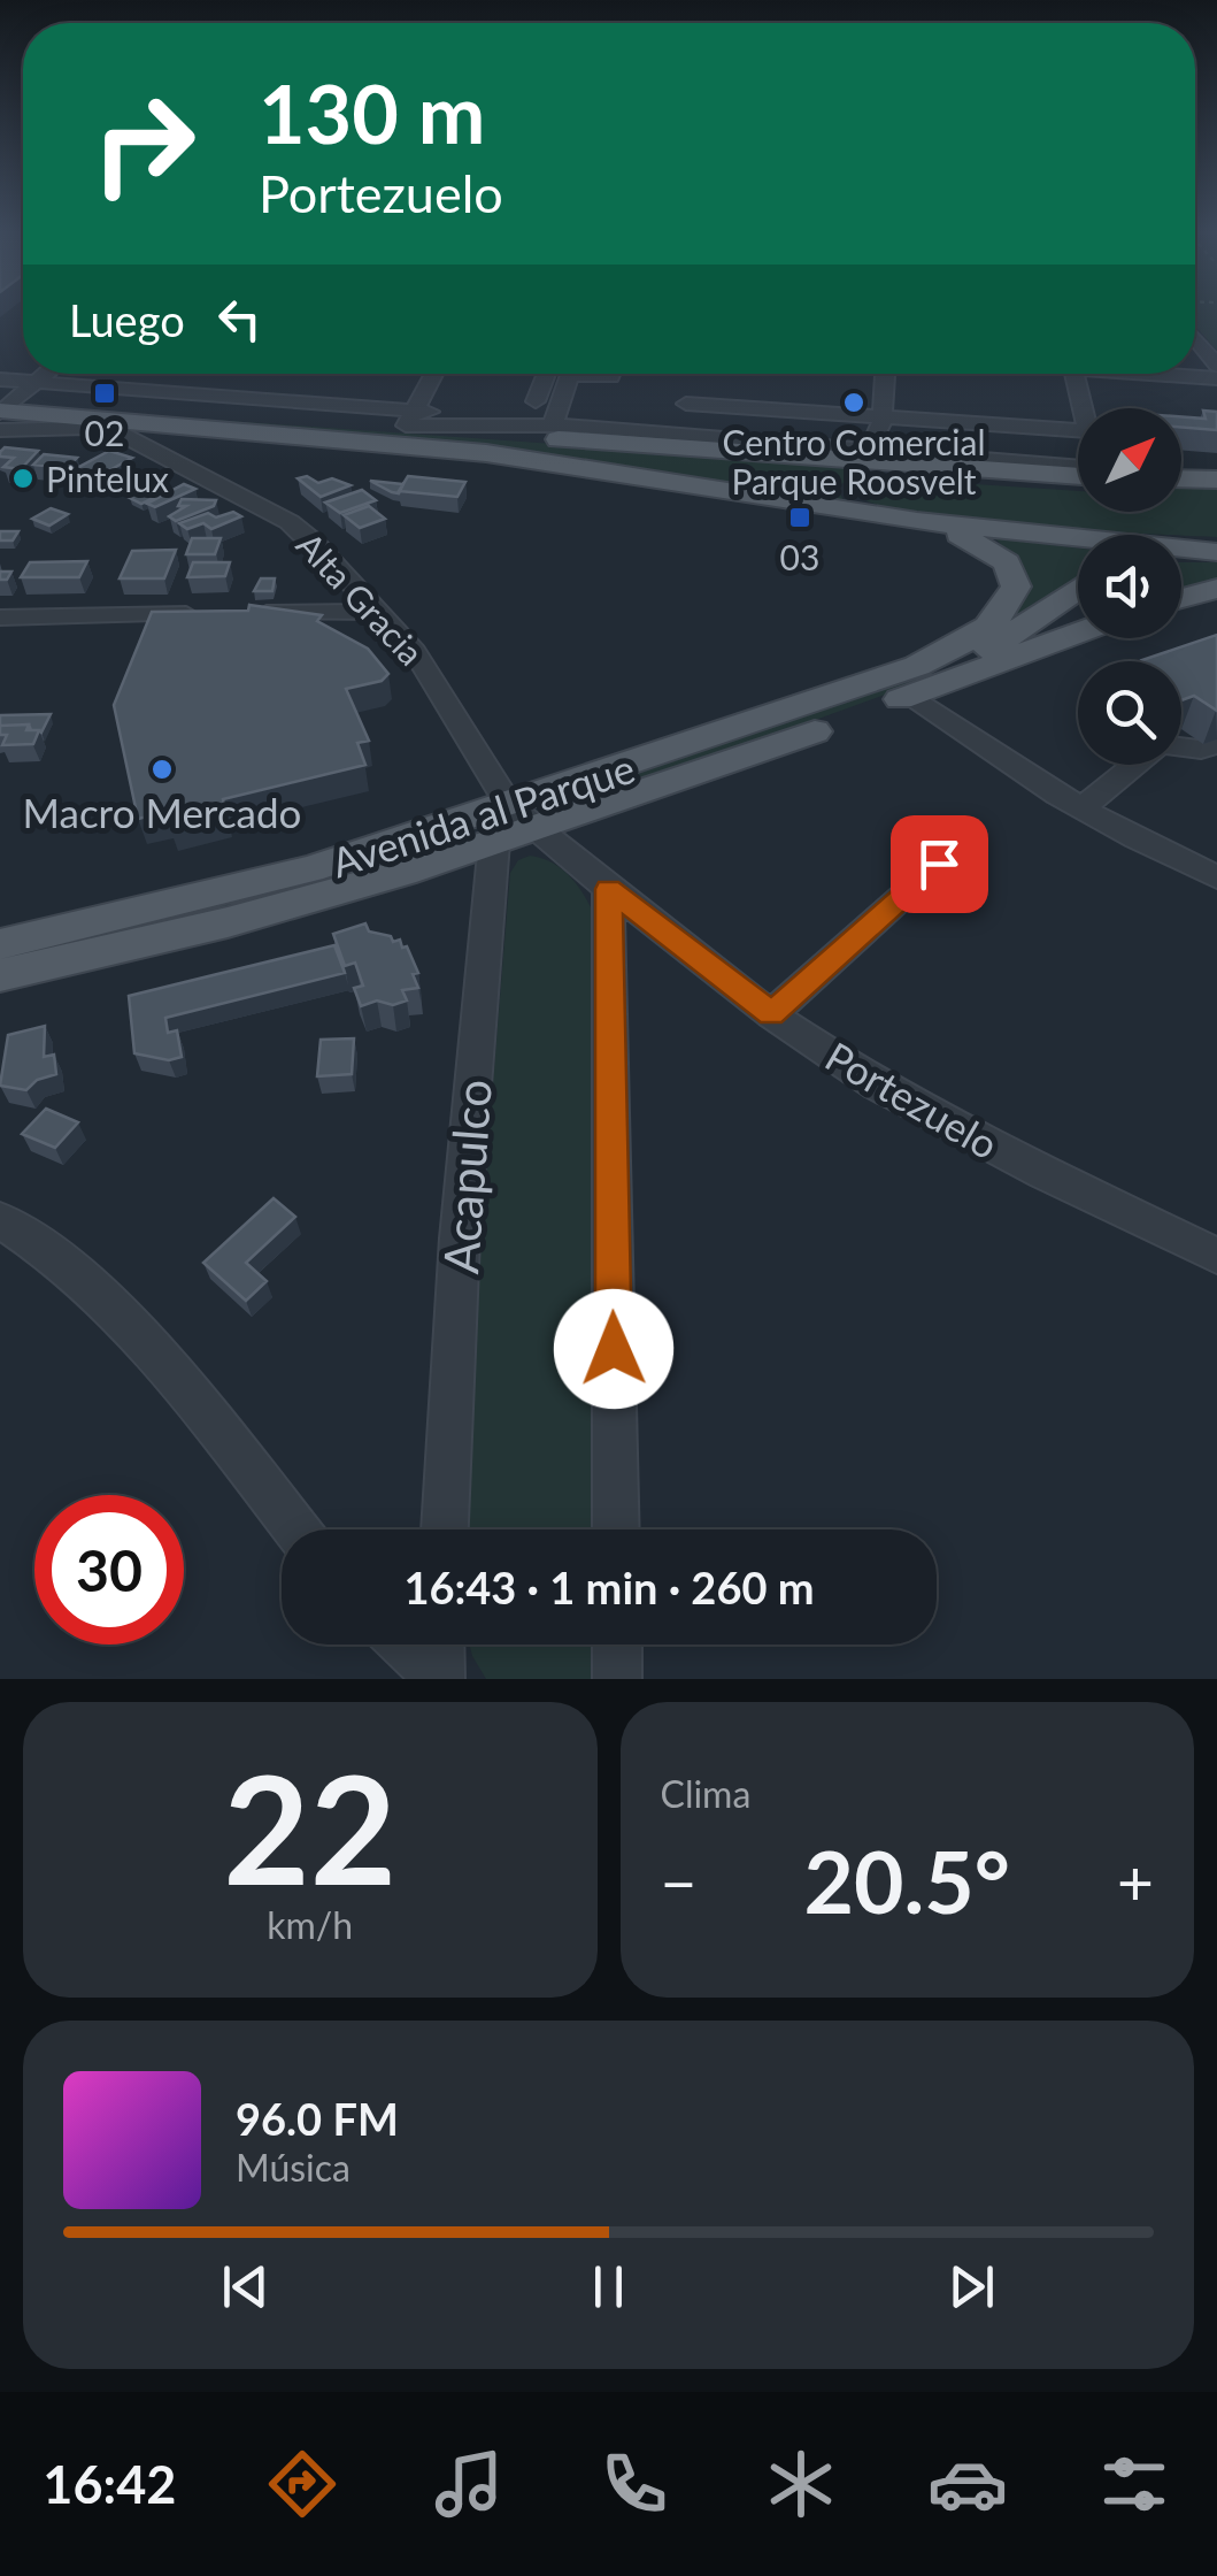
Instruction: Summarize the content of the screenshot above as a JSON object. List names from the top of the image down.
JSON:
{
  "streets": {
    "main road": ["Avenida al Parque"],
    "street": ["Alta Gracia", "Portezuelo", "Acapulco"]
  },
  "crossings": [
    ["Alta Gracia", "Avenida al Parque"],
    ["Alta Gracia", "Portezuelo"],
    ["Alta Gracia", "Acapulco"],
    ["Avenida al Parque", "Portezuelo"],
    ["Avenida al Parque", "Acapulco"],
    ["Portezuelo", "Acapulco"]
  ],
  "places": {
    "transit": ["02", "03"],
    "other": ["Centro Comercial Parque Roosvelt", "Pintelux", "Macro Mercado"]
  },
  "north": "top right",
  "page": {
    "turn": ["130 m", "Portezuelo"],
    "then": "Luego",
    "limit": "30",
    "trip": "16:43 · 1 min · 260 m",
    "tile": [
      ["22", "km/h"],
      "Clima"
    ],
    "heat": ["−", "20.5°", "+"],
    "song": ["96.0 FM", "Música"],
    "tabs": "16:42"
  }
}
